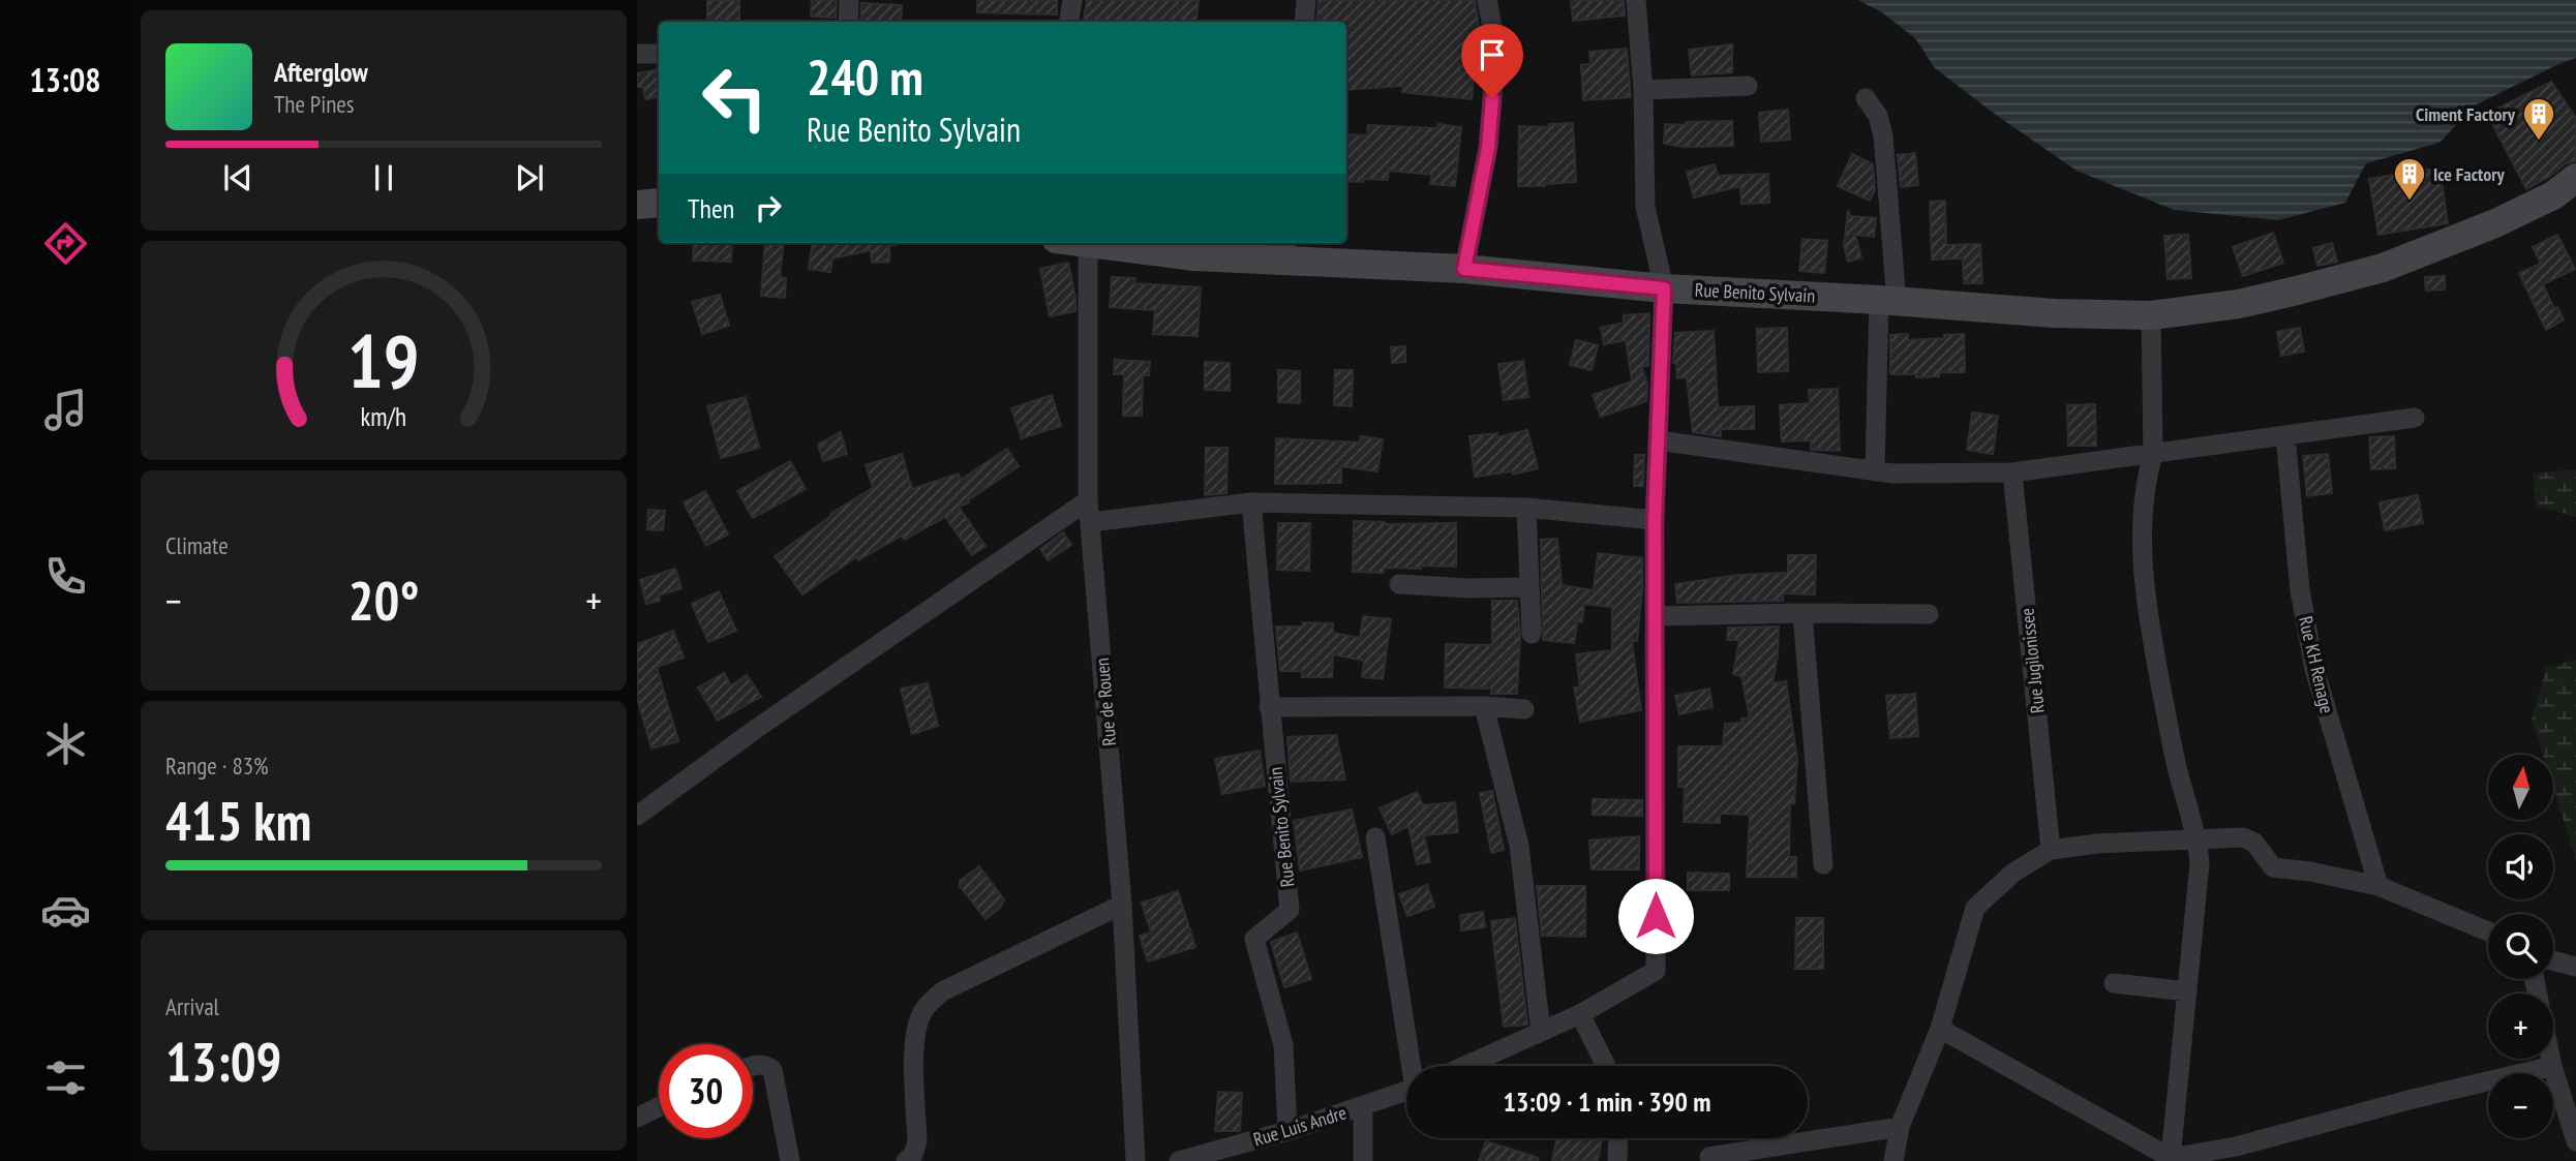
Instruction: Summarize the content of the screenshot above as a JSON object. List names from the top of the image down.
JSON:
{
  "streets": {
    "main road": ["Rue Benito Sylvain"],
    "street": [
      "Rue Jugilonissee",
      "Rue KH Renage",
      "Rue de Rouen",
      "Rue Luis Andre"
    ]
  },
  "crossings": [
    ["Rue Benito Sylvain", "Rue de Rouen"],
    ["Rue Benito Sylvain", "Rue Luis Andre"]
  ],
  "places": {
    "building": ["Ciment Factory", "Ice Factory"]
  },
  "north": "top",
  "page": {
    "tabs": "13:08",
    "turn": ["240 m", "Rue Benito Sylvain"],
    "song": ["Afterglow", "The Pines"],
    "then": "Then",
    "tile": [
      "Climate",
      ["Range · 83%", "415 km"],
      ["Arrival", "13:09"]
    ],
    "heat": ["−", "20°", "+"],
    "map_buttons": ["+", "−"],
    "limit": "30",
    "trip": "13:09 · 1 min · 390 m",
    "gauge": ["19", "km/h"]
  }
}
